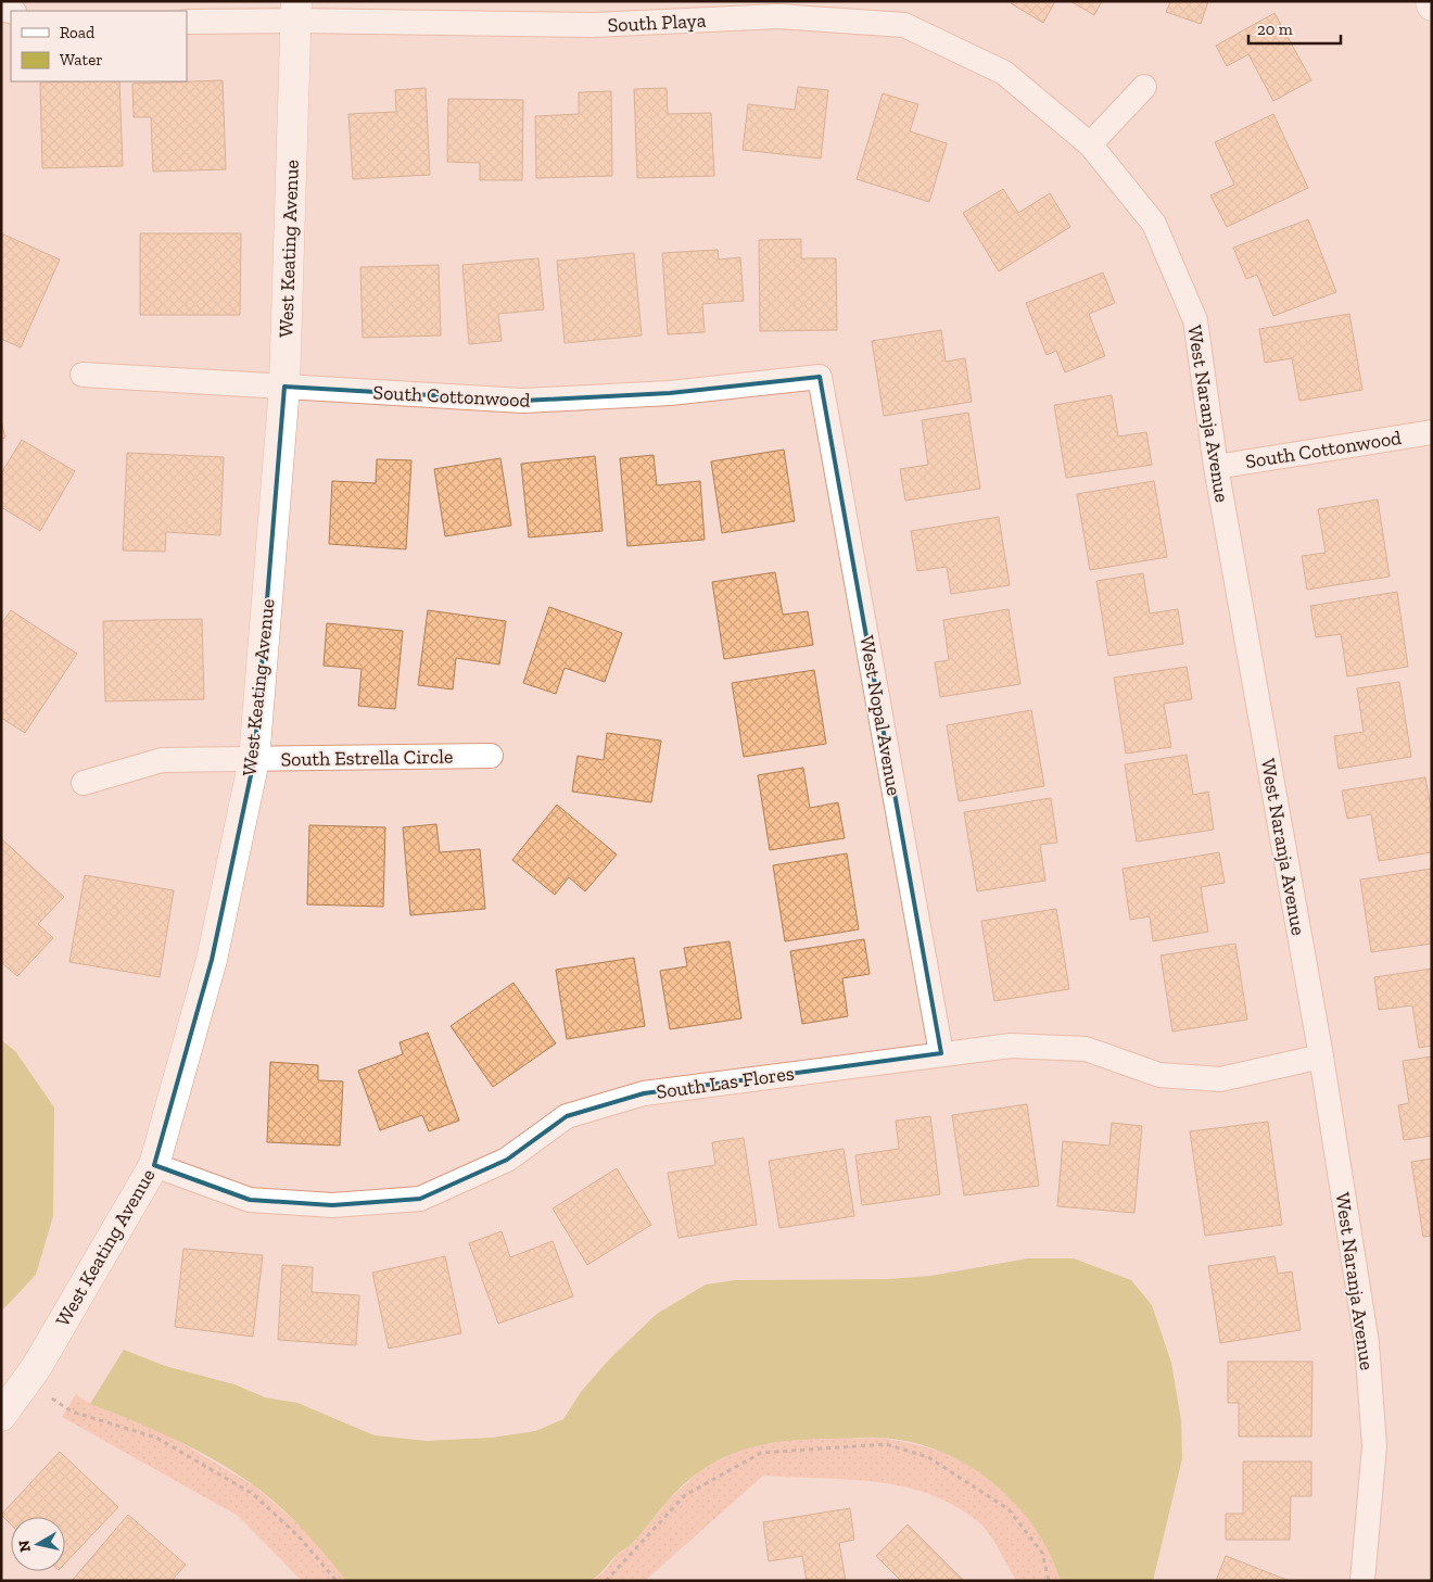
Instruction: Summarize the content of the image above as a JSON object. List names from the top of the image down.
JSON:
{
  "streets": {
    "street": [
      "South Playa",
      "West Keating Avenue",
      "South Cottonwood",
      "West Naranja Avenue",
      "West Nopal Avenue",
      "South Estrella Circle",
      "South Las Flores"
    ]
  },
  "crossings": [
    ["South Playa", "West Keating Avenue"],
    ["South Playa", "West Naranja Avenue"],
    ["West Keating Avenue", "South Cottonwood"],
    ["West Keating Avenue", "South Estrella Circle"],
    ["West Keating Avenue", "South Las Flores"],
    ["South Cottonwood", "West Naranja Avenue"],
    ["South Cottonwood", "West Nopal Avenue"],
    ["West Naranja Avenue", "South Las Flores"],
    ["West Nopal Avenue", "South Las Flores"]
  ],
  "legend": ["Road", "Water"],
  "scale_bar": "20 m",
  "north": "left"
}
